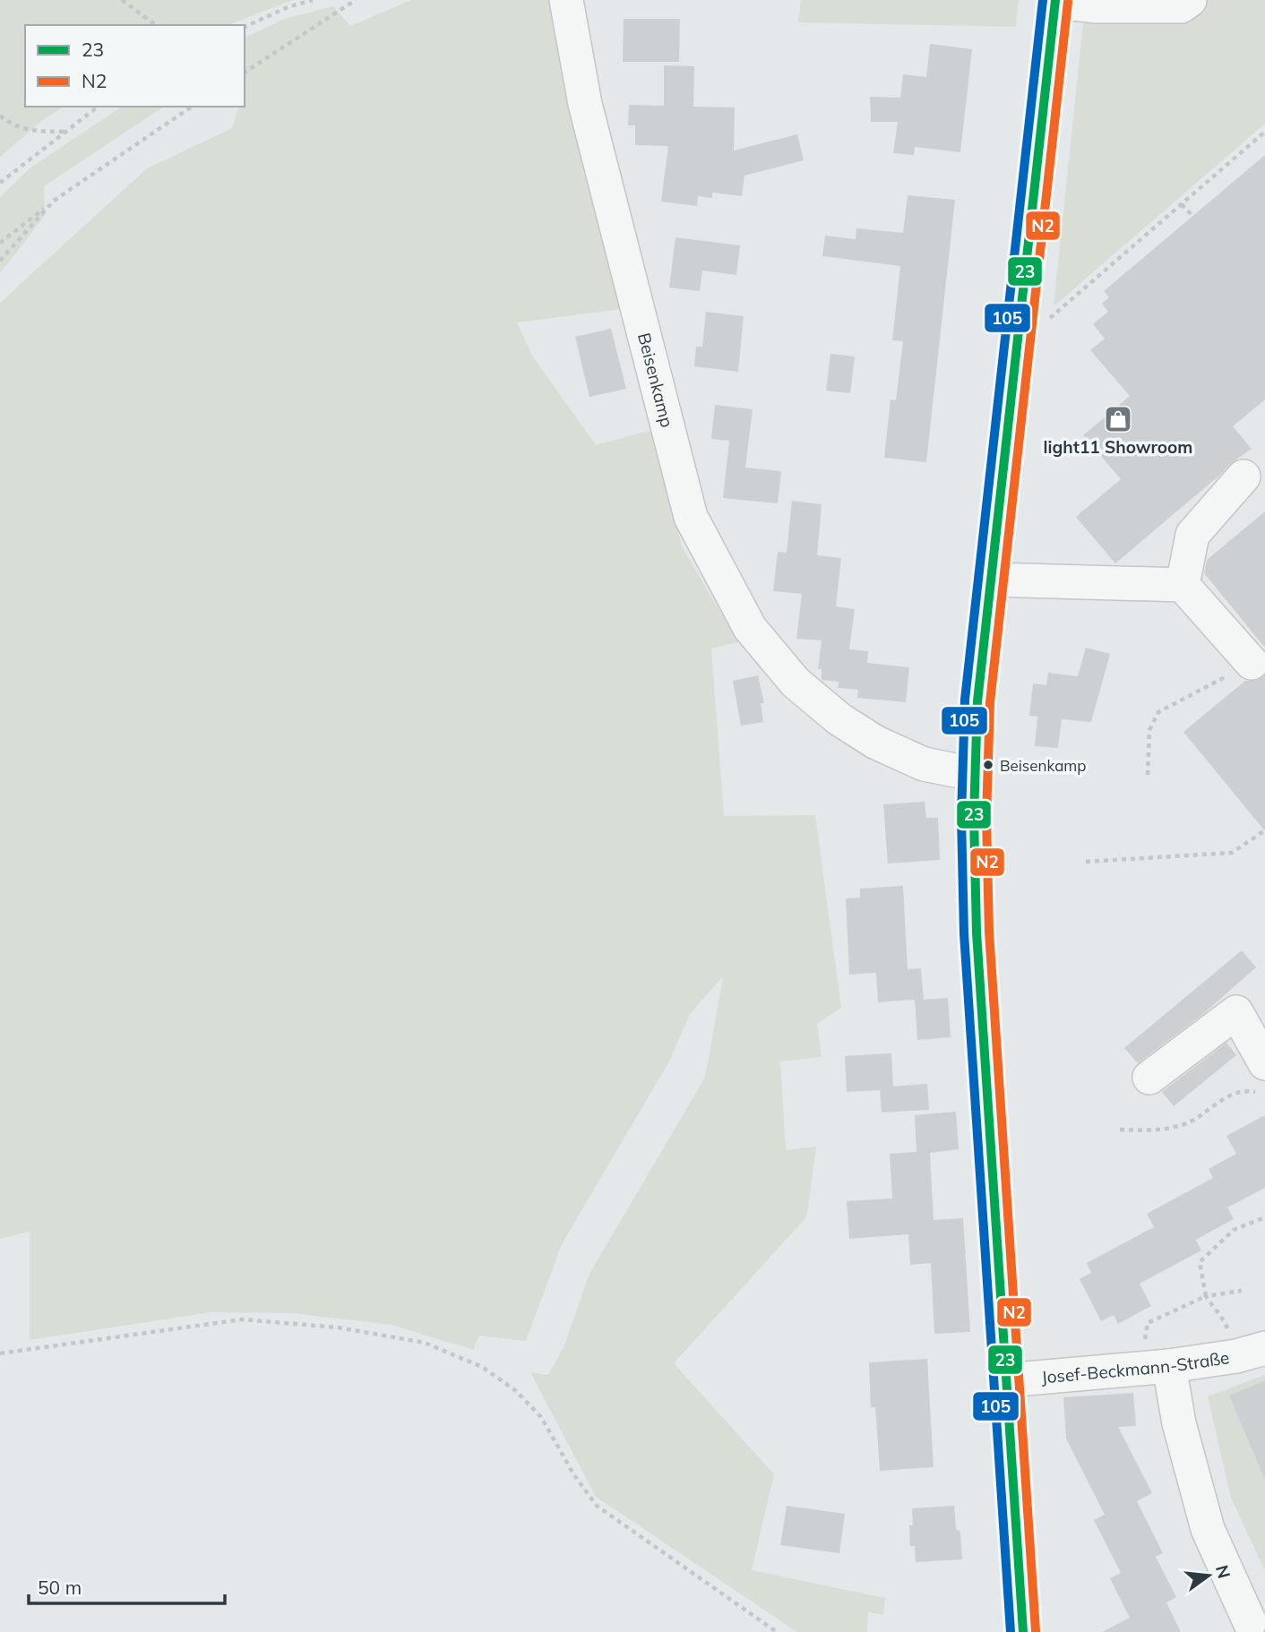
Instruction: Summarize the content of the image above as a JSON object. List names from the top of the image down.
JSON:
{
  "streets": {
    "street": ["Beisenkamp", "Josef-Beckmann-Straße"]
  },
  "places": {
    "shop": ["light11 Showroom"],
    "other": ["Beisenkamp"]
  },
  "lines": ["transit line 23", "transit line 105", "transit line N2"],
  "legend": ["23", "N2"],
  "scale_bar": "50 m",
  "north": "right"
}
